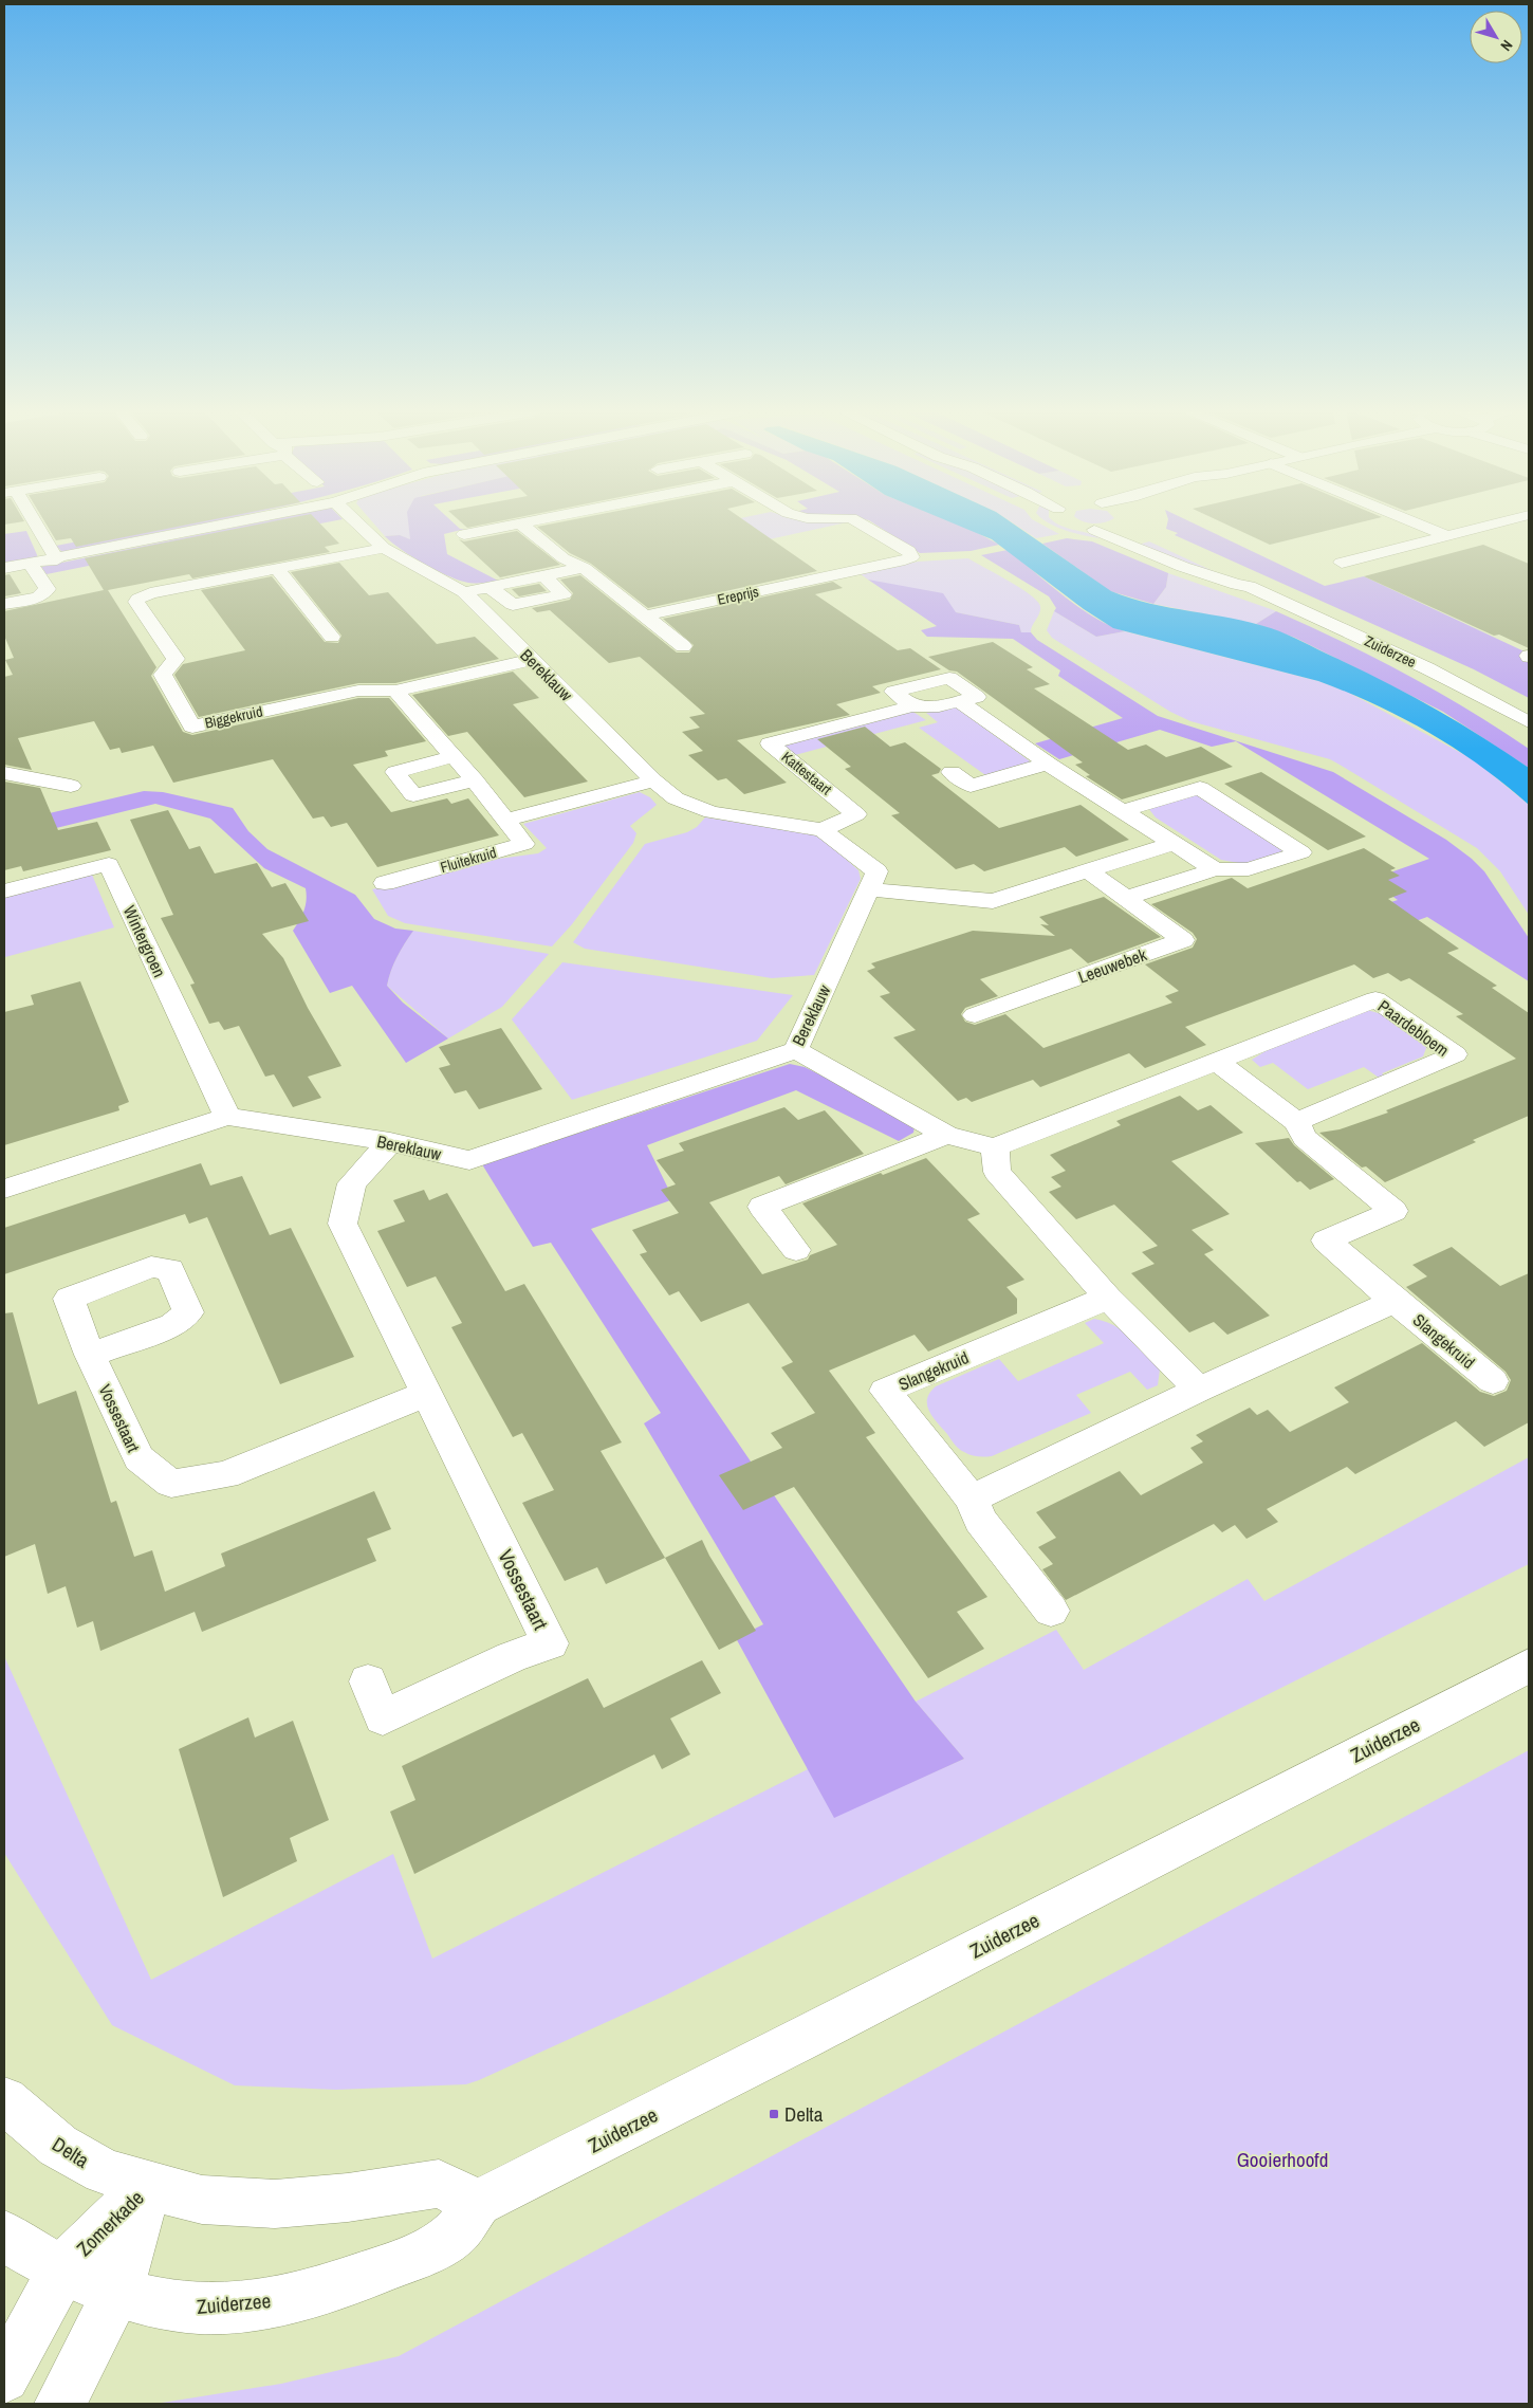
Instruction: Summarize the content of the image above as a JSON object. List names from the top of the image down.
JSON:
{
  "streets": {
    "street": [
      "Ereprijs",
      "Zuiderzee",
      "Bereklauw",
      "Biggekruid",
      "Kattestaart",
      "Fluitekruid",
      "Wintergroen",
      "Leeuwebek",
      "Paardebloem",
      "Slangekruid",
      "Vossestaart",
      "Delta",
      "Zomerkade"
    ]
  },
  "crossings": [
    ["Zuiderzee", "Zomerkade"],
    ["Bereklauw", "Biggekruid"],
    ["Bereklauw", "Kattestaart"],
    ["Bereklauw", "Wintergroen"],
    ["Bereklauw", "Vossestaart"],
    ["Biggekruid", "Fluitekruid"],
    ["Paardebloem", "Slangekruid"],
    ["Delta", "Zomerkade"]
  ],
  "parks": ["Gooierhoofd"],
  "places": {
    "transit": ["Delta"]
  },
  "north": "bottom right"
}
